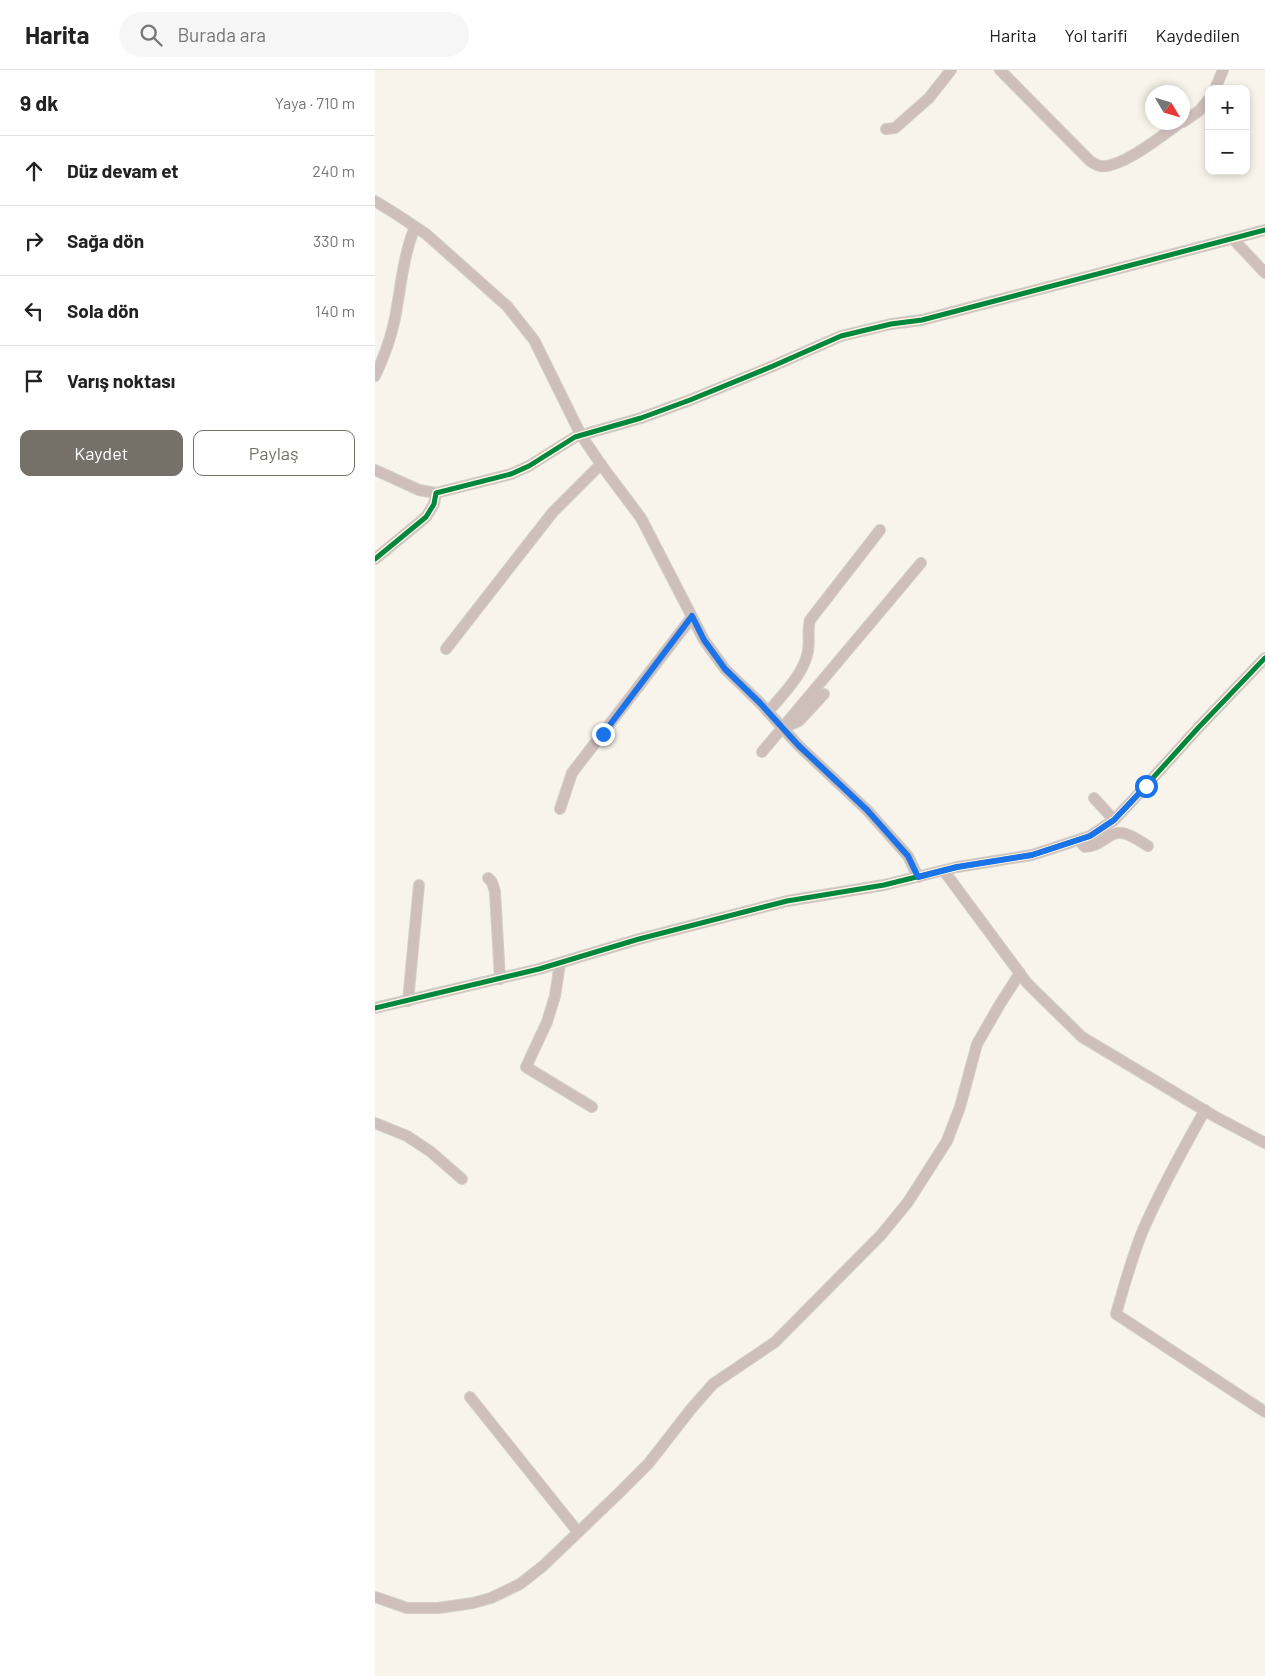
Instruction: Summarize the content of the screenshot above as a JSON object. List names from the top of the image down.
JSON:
{
  "north": "bottom right",
  "page": {
    "header": "Harita",
    "search": "Burada ara",
    "nav": ["Harita", "Yol tarifi", "Kaydedilen"],
    "heading": ["9 dk", "Yaya · 710 m"],
    "map_buttons": ["+", "−"],
    "list": [
      ["Düz devam et", "240 m"],
      ["Sağa dön", "330 m"],
      ["Sola dön", "140 m"],
      "Varış noktası"
    ],
    "buttons": ["Kaydet", "Paylaş"]
  }
}
